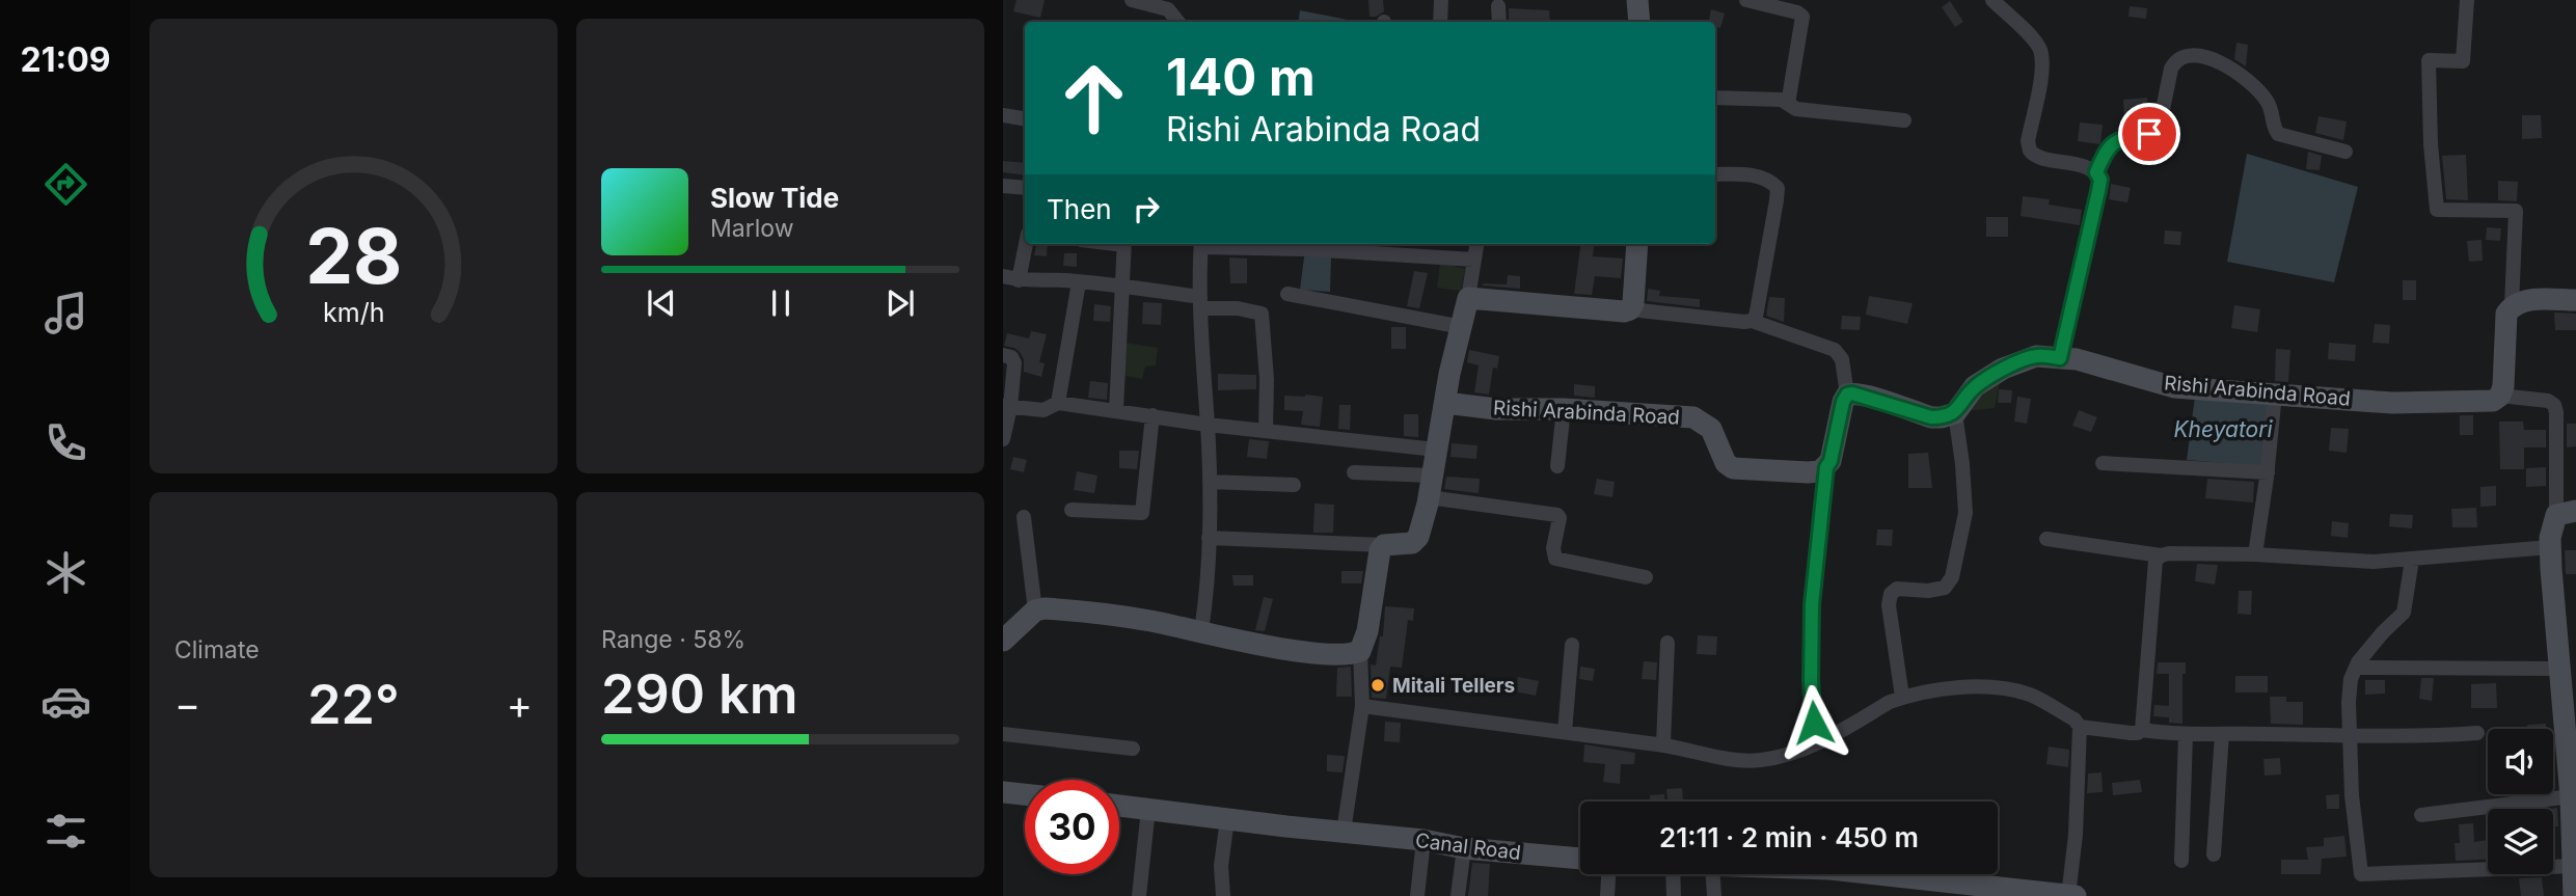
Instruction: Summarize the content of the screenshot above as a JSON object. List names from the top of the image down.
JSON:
{
  "streets": {
    "street": ["Rishi Arabinda Road", "Canal Road"]
  },
  "water": ["Kheyatori"],
  "places": ["Mitali Tellers"],
  "page": {
    "tabs": "21:09",
    "turn": ["140 m", "Rishi Arabinda Road"],
    "song": ["Slow Tide", "Marlow"],
    "then": "Then",
    "tile": [
      "Climate",
      ["Range · 58%", "290 km"]
    ],
    "heat": ["−", "22°", "+"],
    "limit": "30",
    "trip": "21:11 · 2 min · 450 m",
    "gauge": ["28", "km/h"]
  }
}
